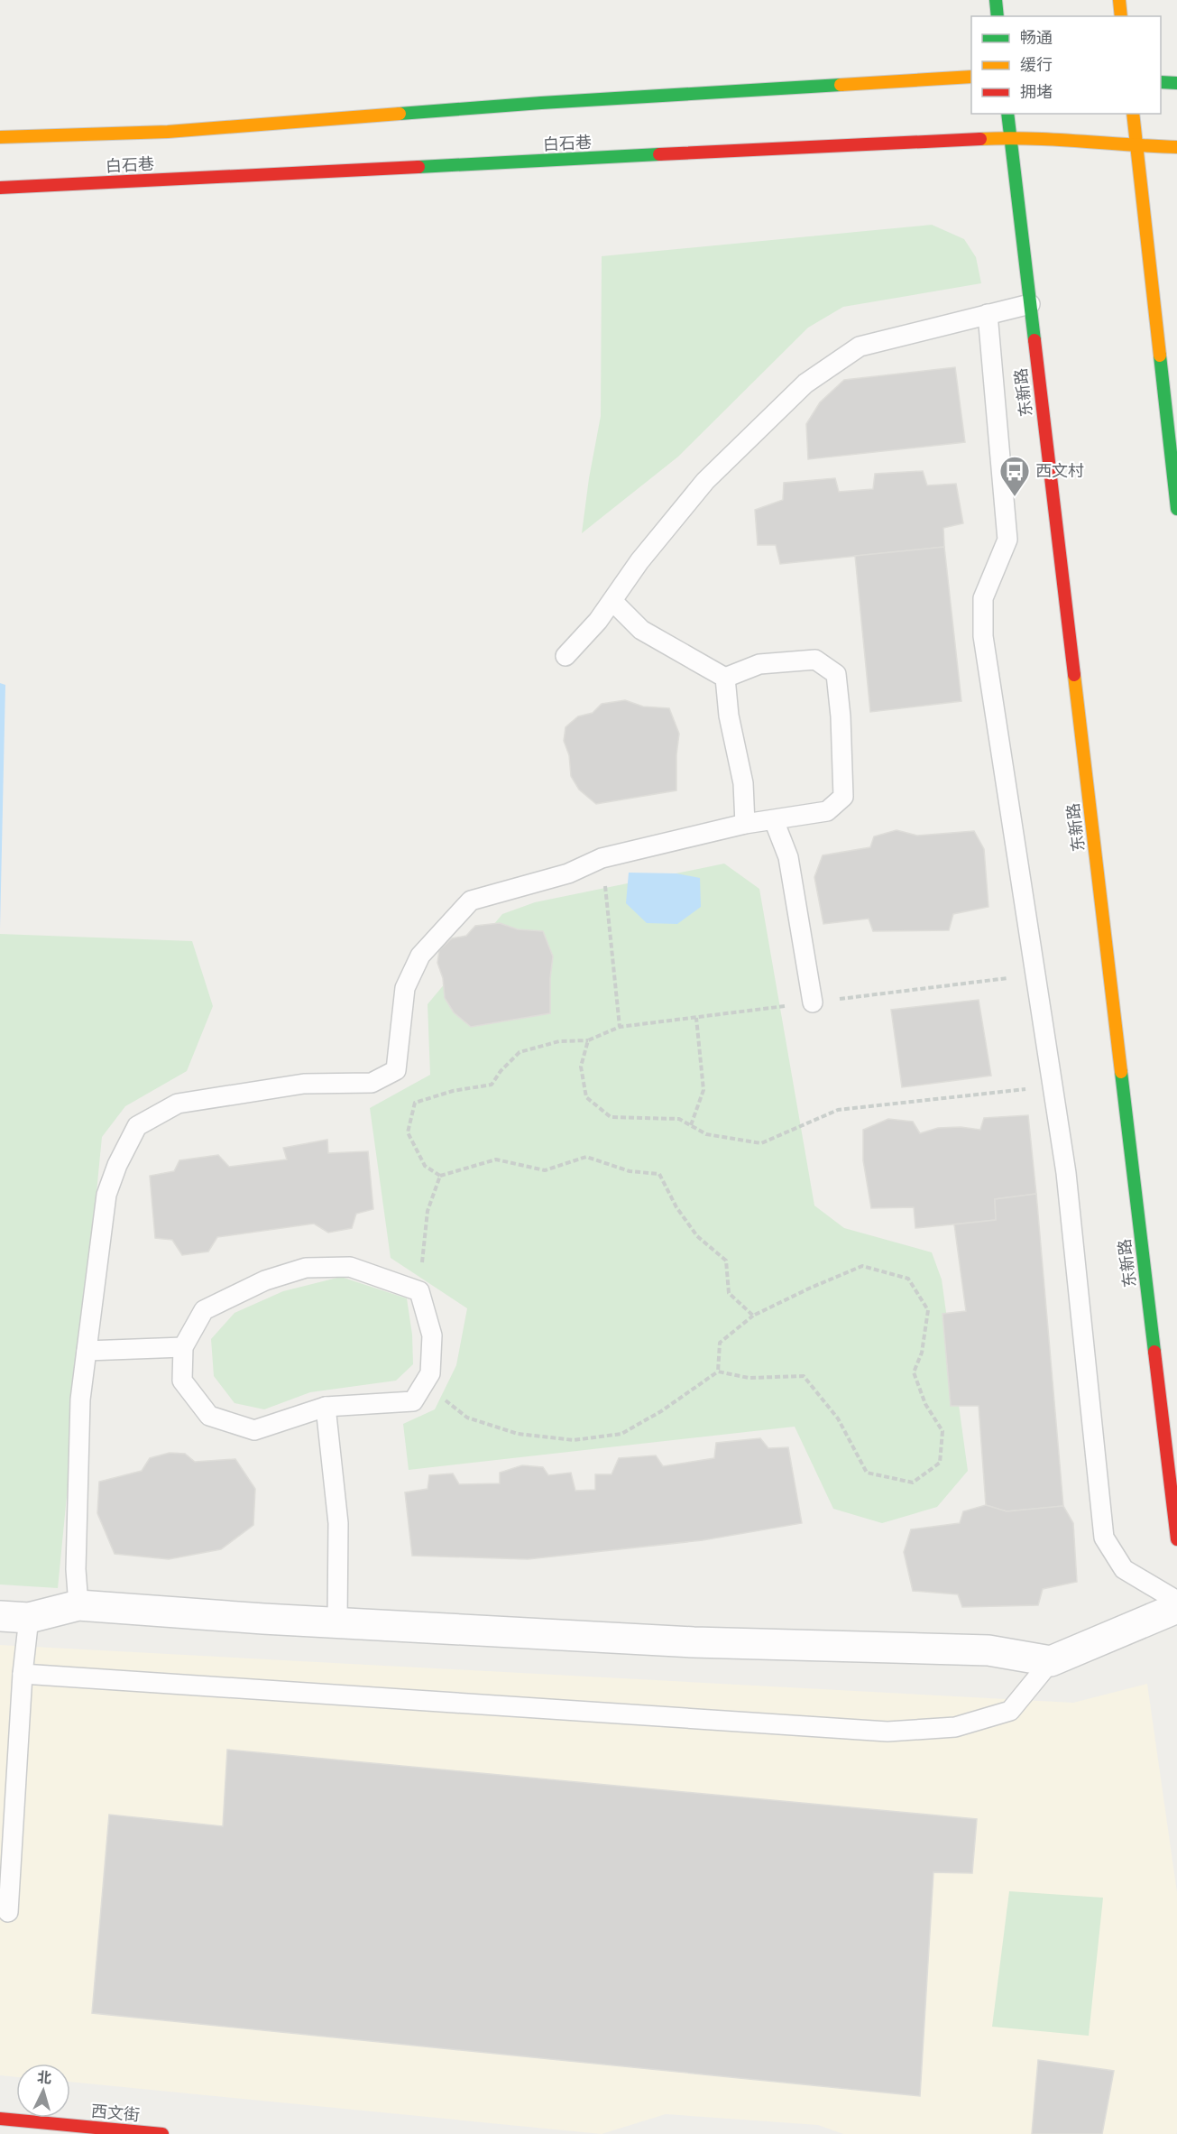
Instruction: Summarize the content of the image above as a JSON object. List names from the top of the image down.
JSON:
{
  "streets": {
    "main road": ["白石巷", "东新路", "西文街"]
  },
  "crossings": [
    ["白石巷", "东新路"]
  ],
  "places": {
    "bus stop": ["西文村"]
  },
  "legend": ["畅通", "缓行", "拥堵"],
  "north": "top"
}
